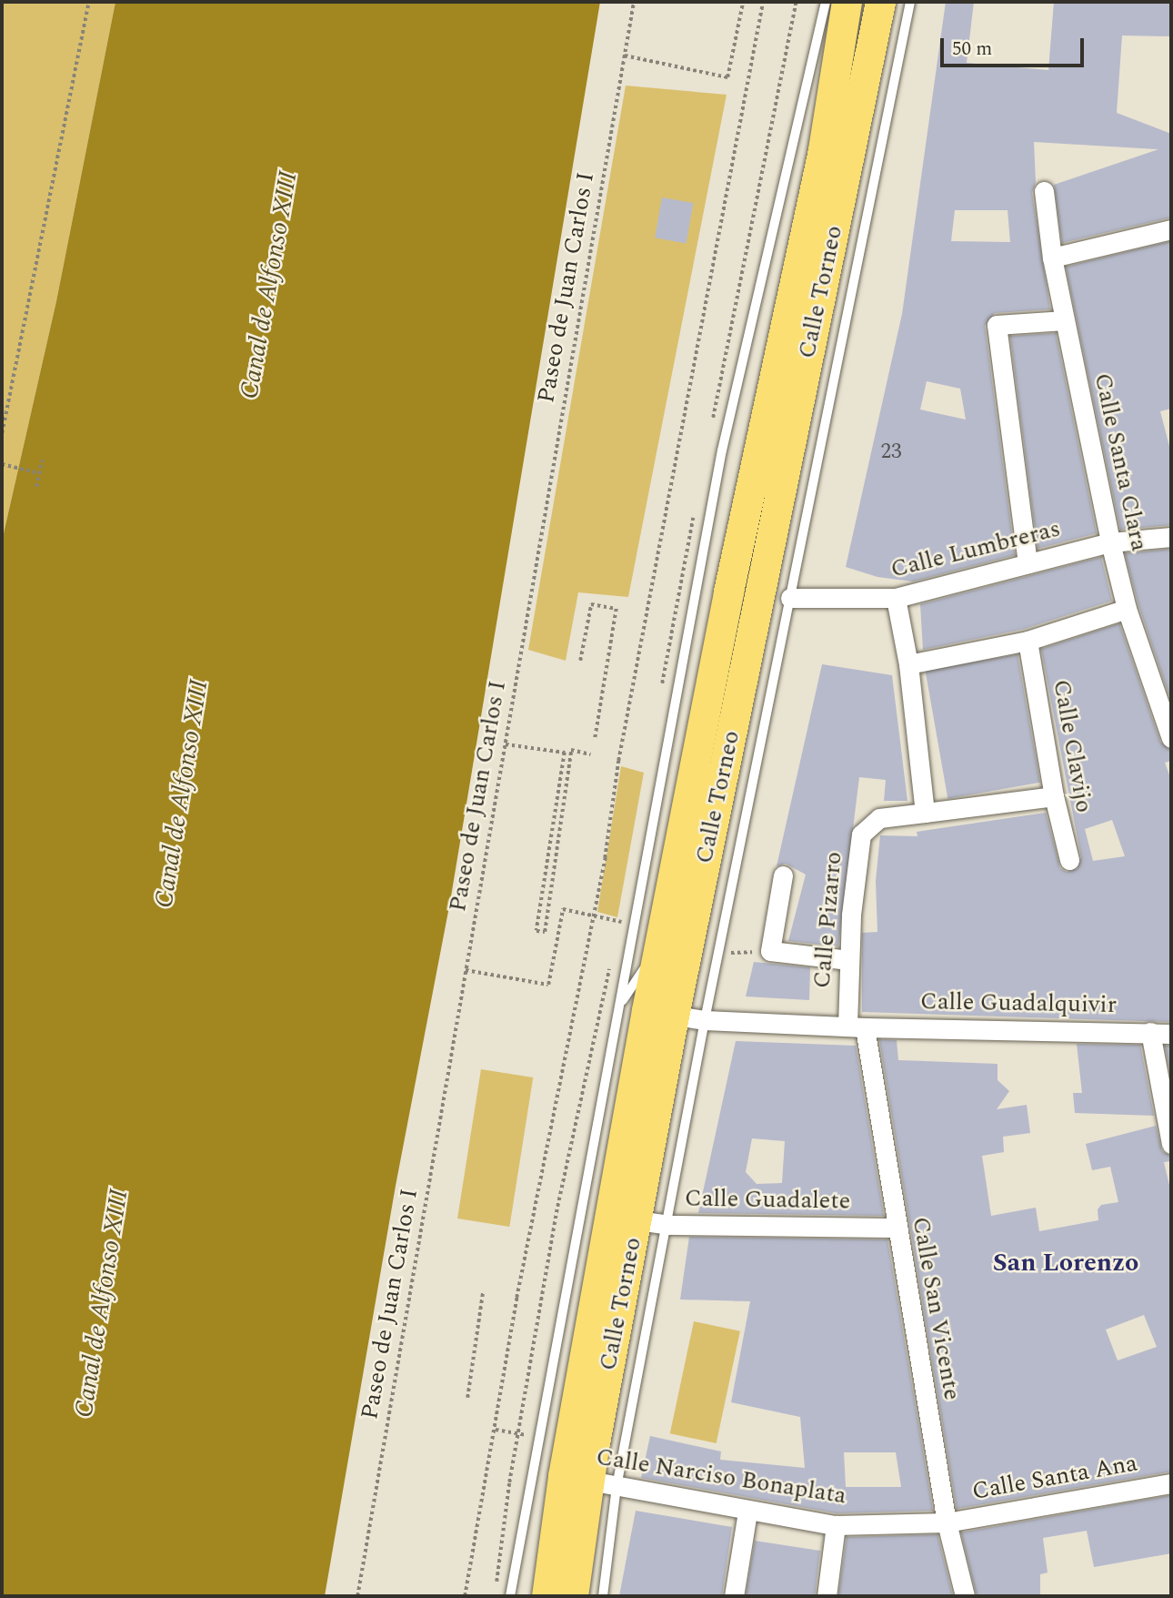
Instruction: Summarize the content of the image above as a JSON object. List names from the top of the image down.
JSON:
{
  "streets": {
    "main road": ["Calle Torneo"],
    "street": [
      "Calle Santa Clara",
      "Calle Lumbreras",
      "Calle Clavijo",
      "Calle Pizarro",
      "Calle Guadalquivir",
      "Calle Guadalete",
      "Calle San Vicente",
      "Calle Narciso Bonaplata",
      "Calle Santa Ana"
    ],
    "path": ["Paseo de Juan Carlos I"]
  },
  "crossings": [
    ["Calle Torneo", "Calle Guadalquivir"],
    ["Calle Torneo", "Calle Guadalete"],
    ["Calle Torneo", "Calle Narciso Bonaplata"],
    ["Calle Santa Clara", "Calle Lumbreras"],
    ["Calle Pizarro", "Calle Guadalquivir"],
    ["Calle Pizarro", "Calle San Vicente"],
    ["Calle Guadalquivir", "Calle San Vicente"],
    ["Calle Guadalete", "Calle San Vicente"],
    ["Calle San Vicente", "Calle Narciso Bonaplata"],
    ["Calle San Vicente", "Calle Santa Ana"],
    ["Calle Narciso Bonaplata", "Calle Santa Ana"]
  ],
  "districts": ["San Lorenzo"],
  "water": ["Canal de Alfonso XIII"],
  "house_numbers": ["23"],
  "scale_bar": "50 m"
}
